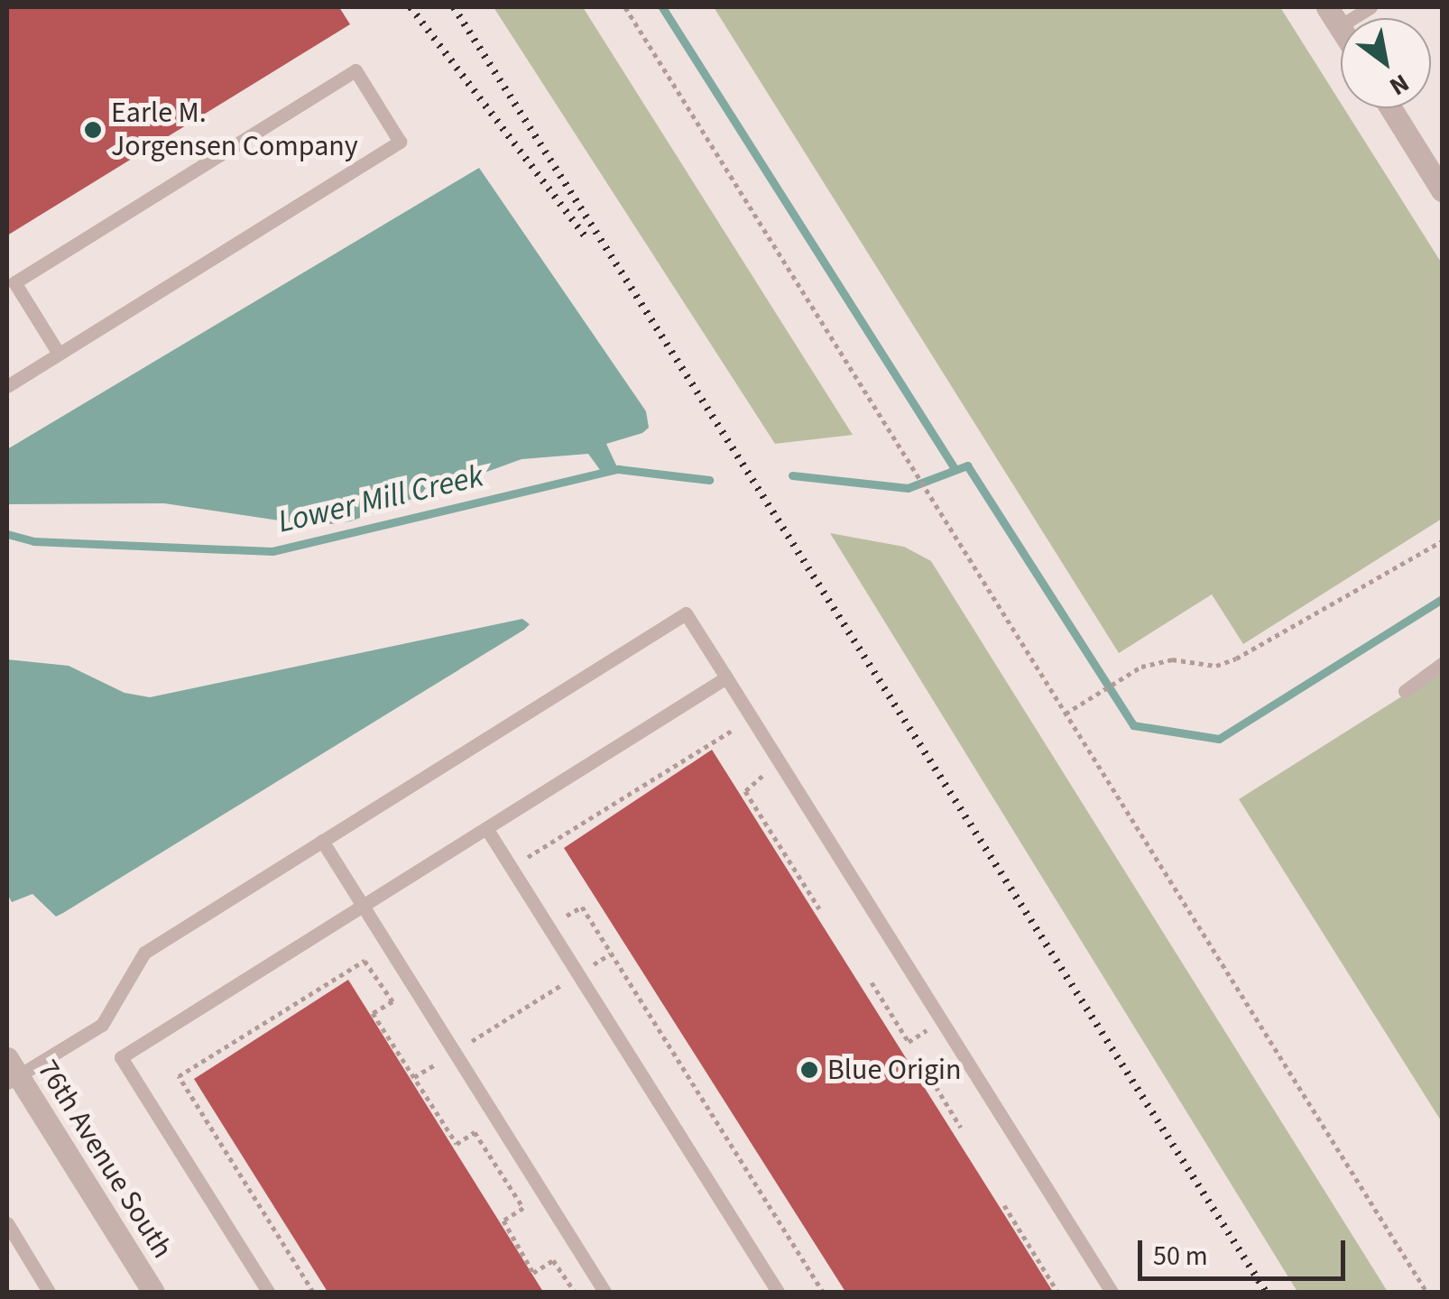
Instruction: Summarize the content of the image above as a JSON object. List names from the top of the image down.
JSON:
{
  "streets": {
    "street": ["76th Avenue South"]
  },
  "water": ["Lower Mill Creek"],
  "places": ["Earle M. Jorgensen Company", "Blue Origin"],
  "scale_bar": "50 m",
  "north": "bottom right"
}
